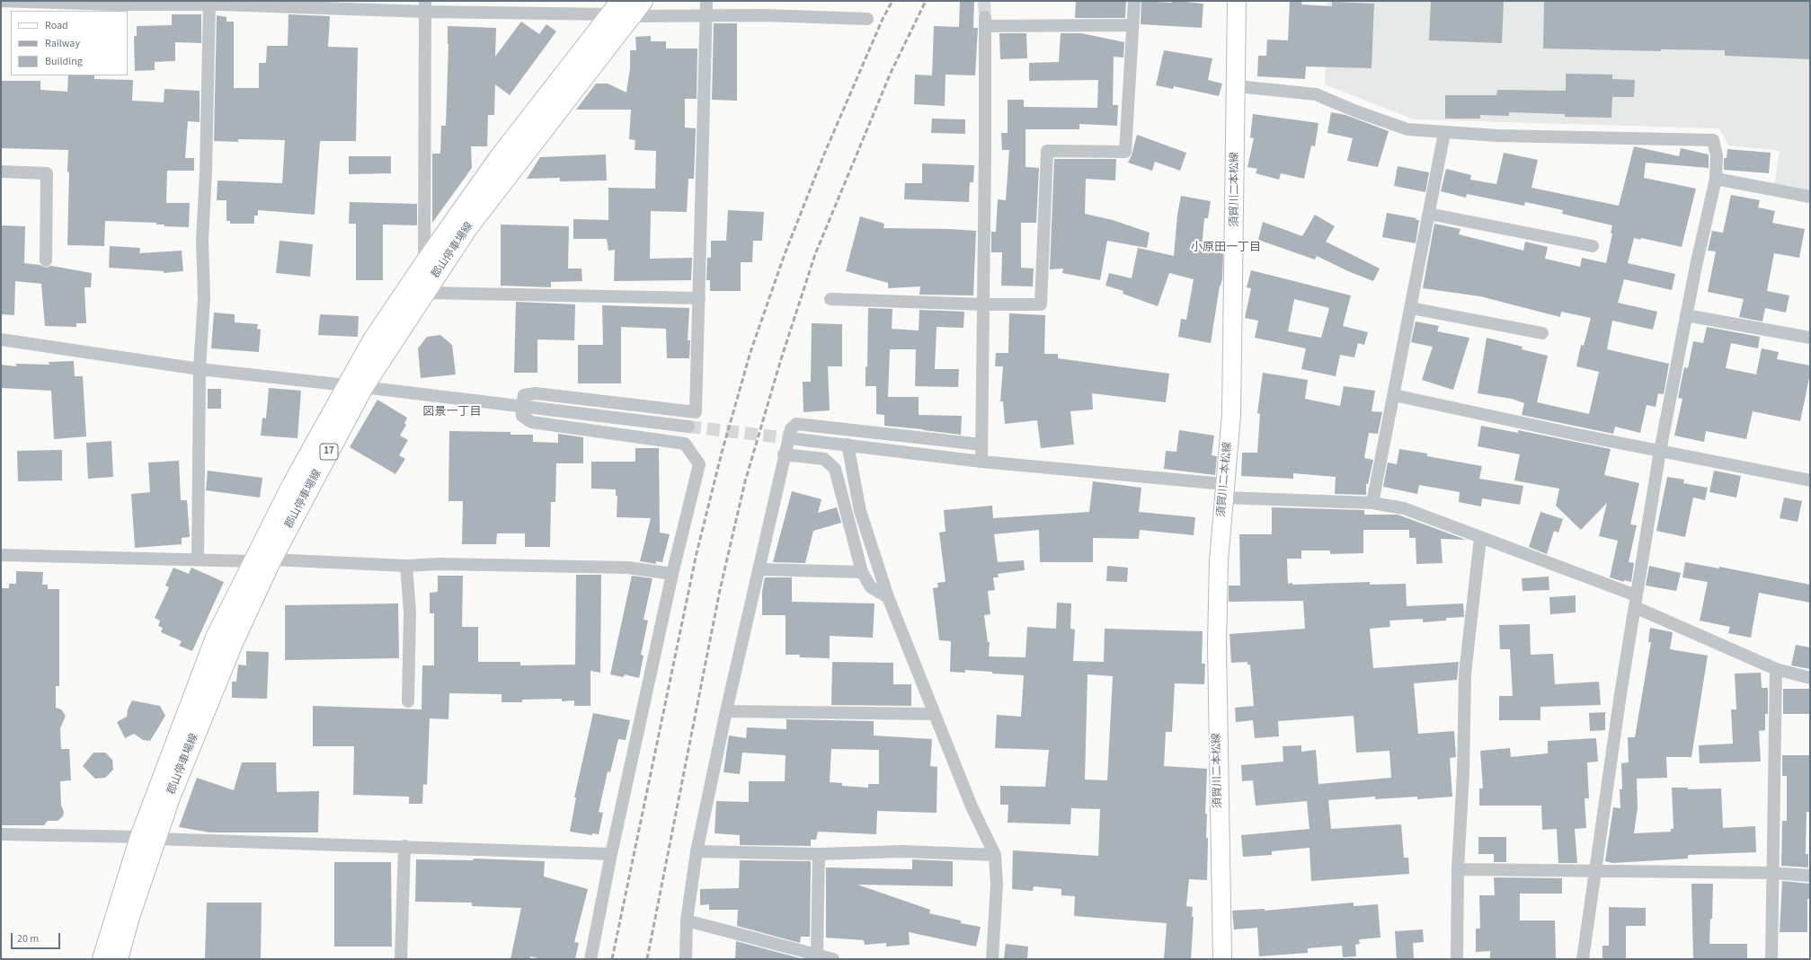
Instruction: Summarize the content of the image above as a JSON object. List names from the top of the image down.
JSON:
{
  "streets": {
    "main road": ["須賀川二本松線", "郡山停車場線", "17"]
  },
  "districts": ["小原田一丁目", "図景一丁目"],
  "legend": ["Road", "Railway", "Building"],
  "scale_bar": "20 m"
}
